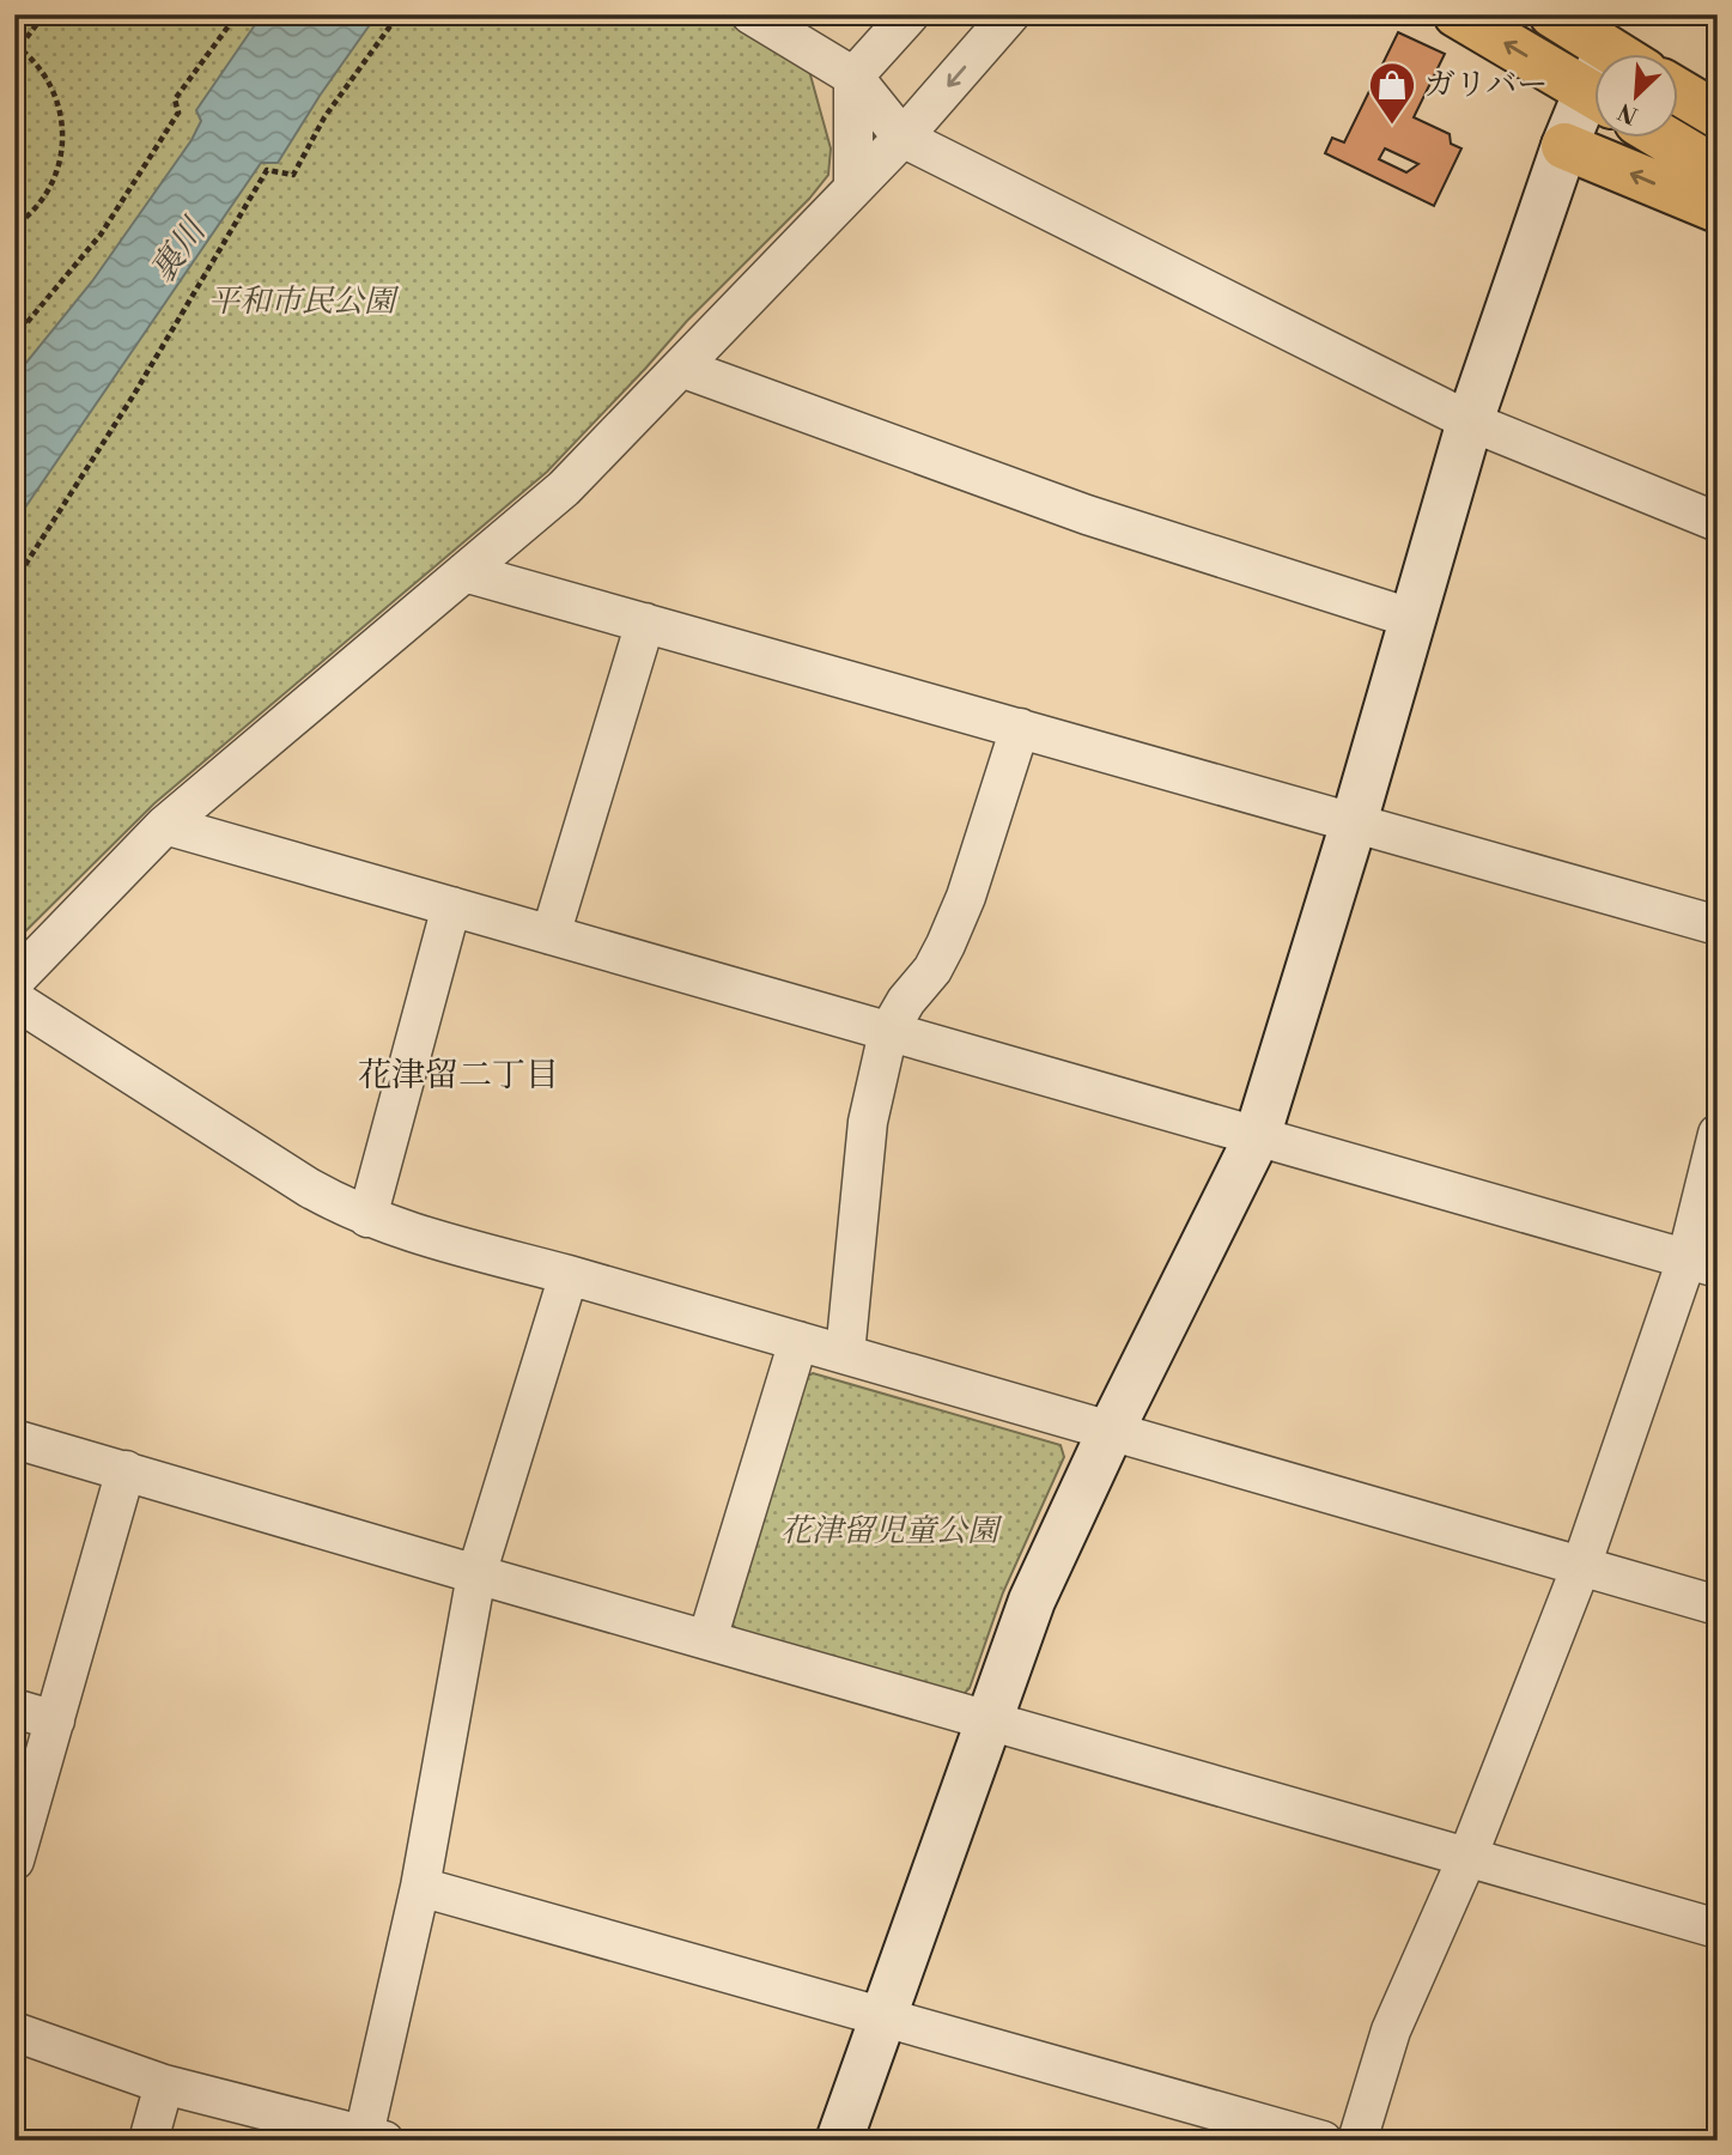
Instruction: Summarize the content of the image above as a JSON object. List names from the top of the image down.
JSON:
{
  "districts": ["花津留二丁目"],
  "water": ["裏川"],
  "parks": ["平和市民公園", "花津留児童公園"],
  "places": {
    "shop": ["ガリバー"]
  },
  "north": "bottom left"
}
